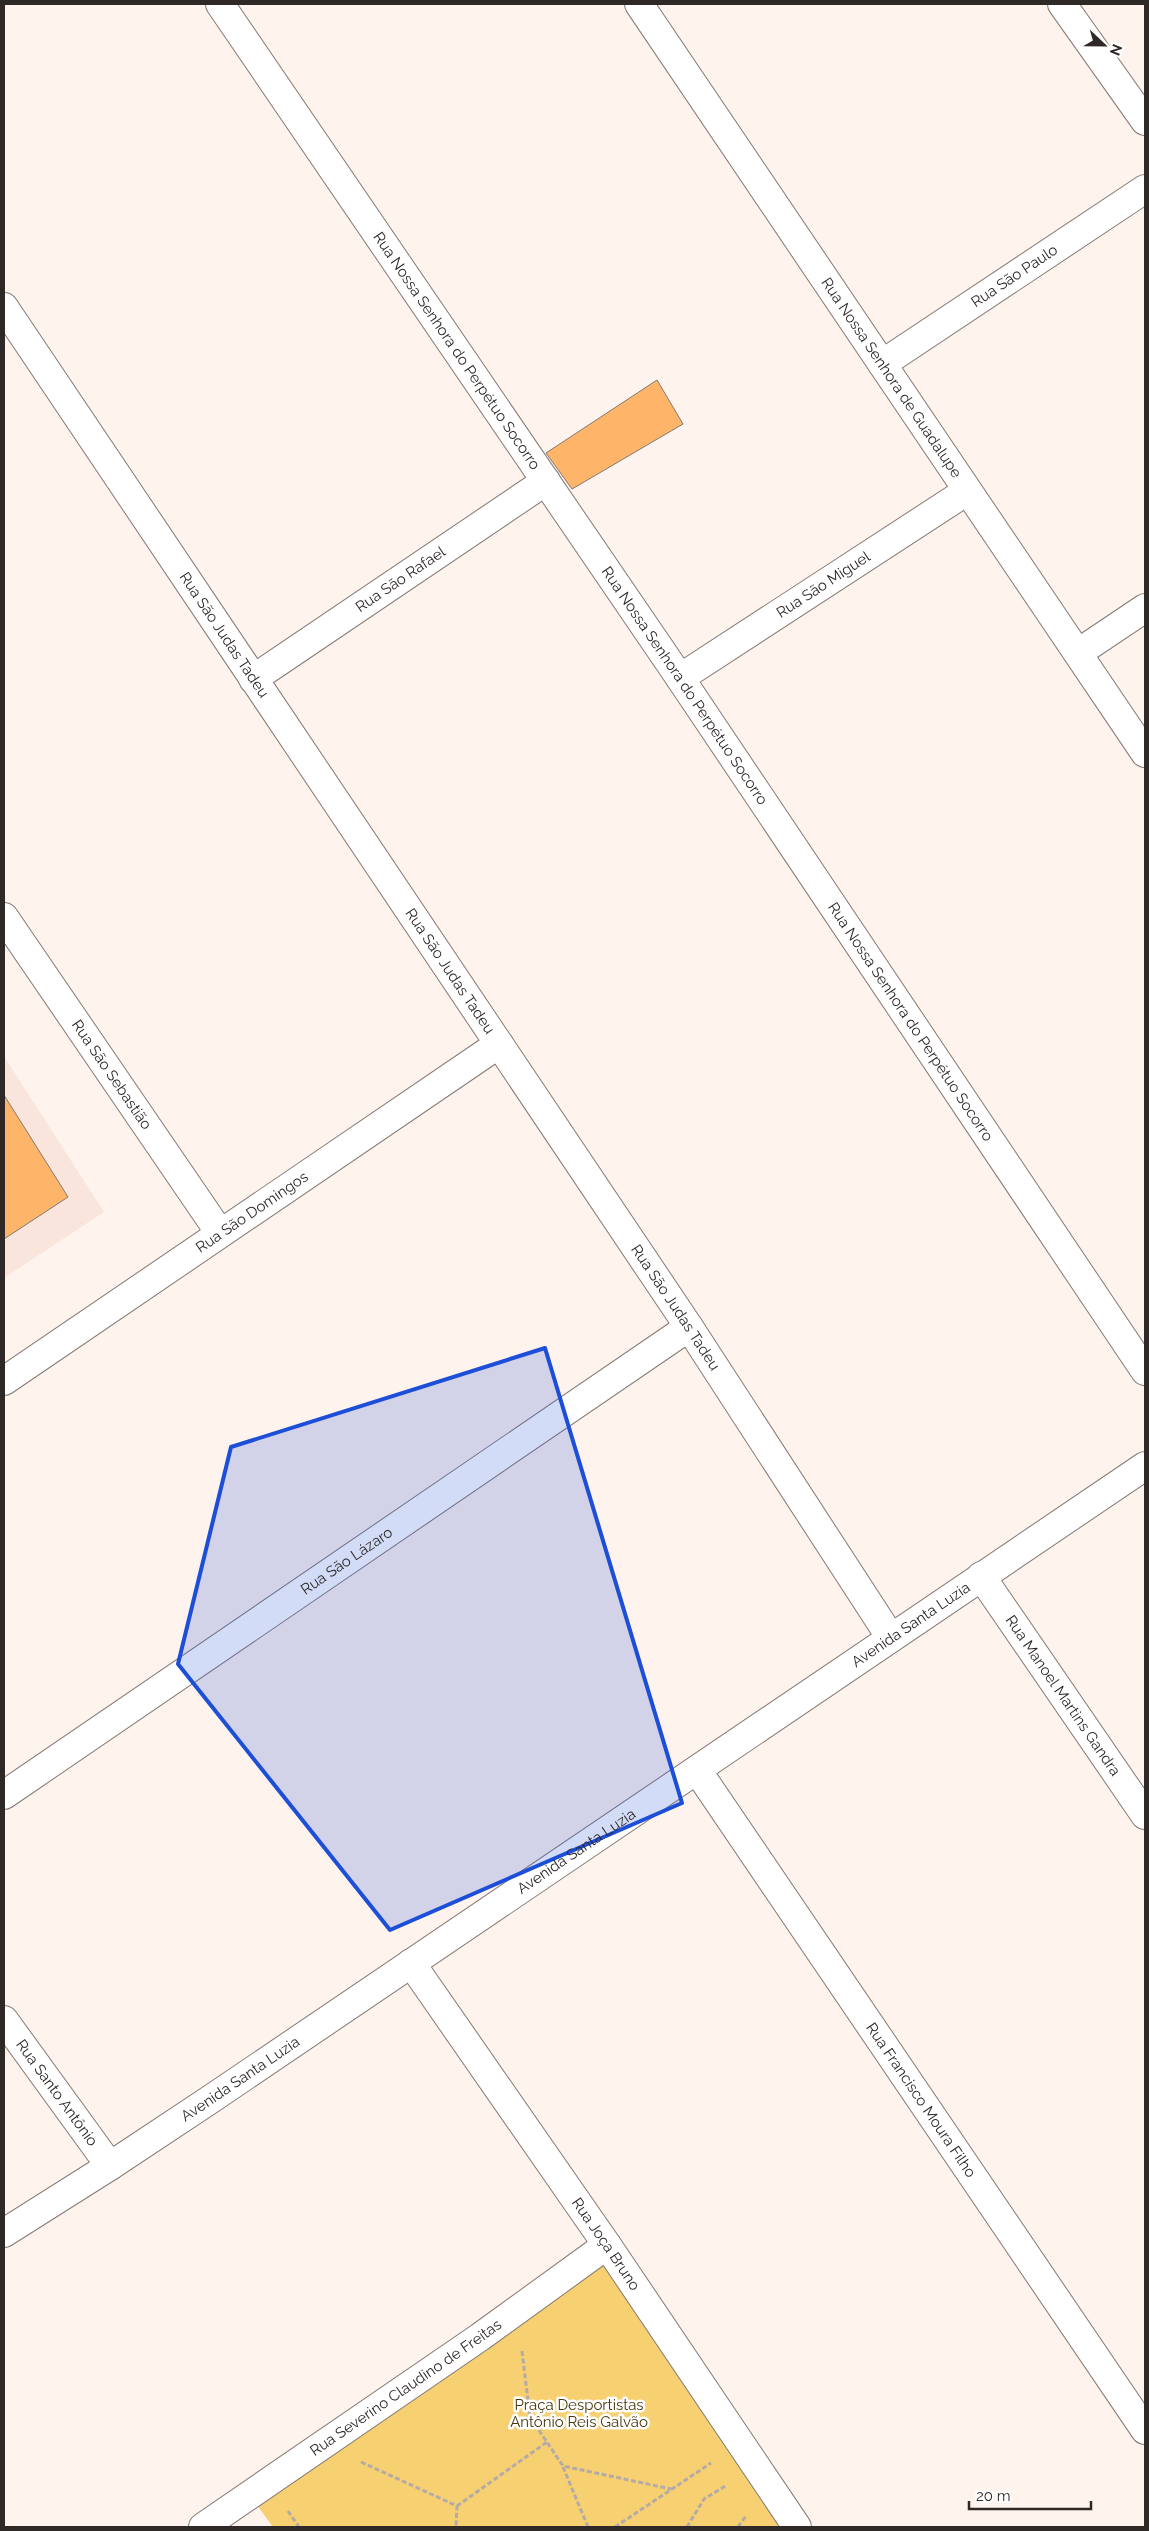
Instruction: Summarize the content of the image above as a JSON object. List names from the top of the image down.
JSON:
{
  "streets": {
    "street": [
      "Rua São Paulo",
      "Rua Nossa Senhora do Perpétuo Socorro",
      "Rua Nossa Senhora de Guadalupe",
      "Rua São Rafael",
      "Rua São Miguel",
      "Rua São Judas Tadeu",
      "Rua São Sebastião",
      "Rua São Domingos",
      "Rua São Lázaro",
      "Avenida Santa Luzia",
      "Rua Manoel Martins Gandra",
      "Rua Santo Antônio",
      "Rua Francisco Moura Filho",
      "Rua Joça Bruno",
      "Rua Severino Claudino de Freitas"
    ]
  },
  "crossings": [
    ["Rua São Paulo", "Rua Nossa Senhora de Guadalupe"],
    ["Rua Nossa Senhora do Perpétuo Socorro", "Rua São Rafael"],
    ["Rua Nossa Senhora do Perpétuo Socorro", "Rua São Miguel"],
    ["Rua Nossa Senhora de Guadalupe", "Rua São Miguel"],
    ["Rua São Rafael", "Rua São Judas Tadeu"],
    ["Rua São Judas Tadeu", "Rua São Domingos"],
    ["Rua São Judas Tadeu", "Rua São Lázaro"],
    ["Rua São Judas Tadeu", "Avenida Santa Luzia"],
    ["Rua São Sebastião", "Rua São Domingos"],
    ["Avenida Santa Luzia", "Rua Manoel Martins Gandra"],
    ["Avenida Santa Luzia", "Rua Santo Antônio"],
    ["Avenida Santa Luzia", "Rua Francisco Moura Filho"],
    ["Avenida Santa Luzia", "Rua Joça Bruno"],
    ["Rua Joça Bruno", "Rua Severino Claudino de Freitas"]
  ],
  "parks": ["Praça Desportistas Antônio Reis Galvão"],
  "scale_bar": "20 m",
  "north": "right"
}
